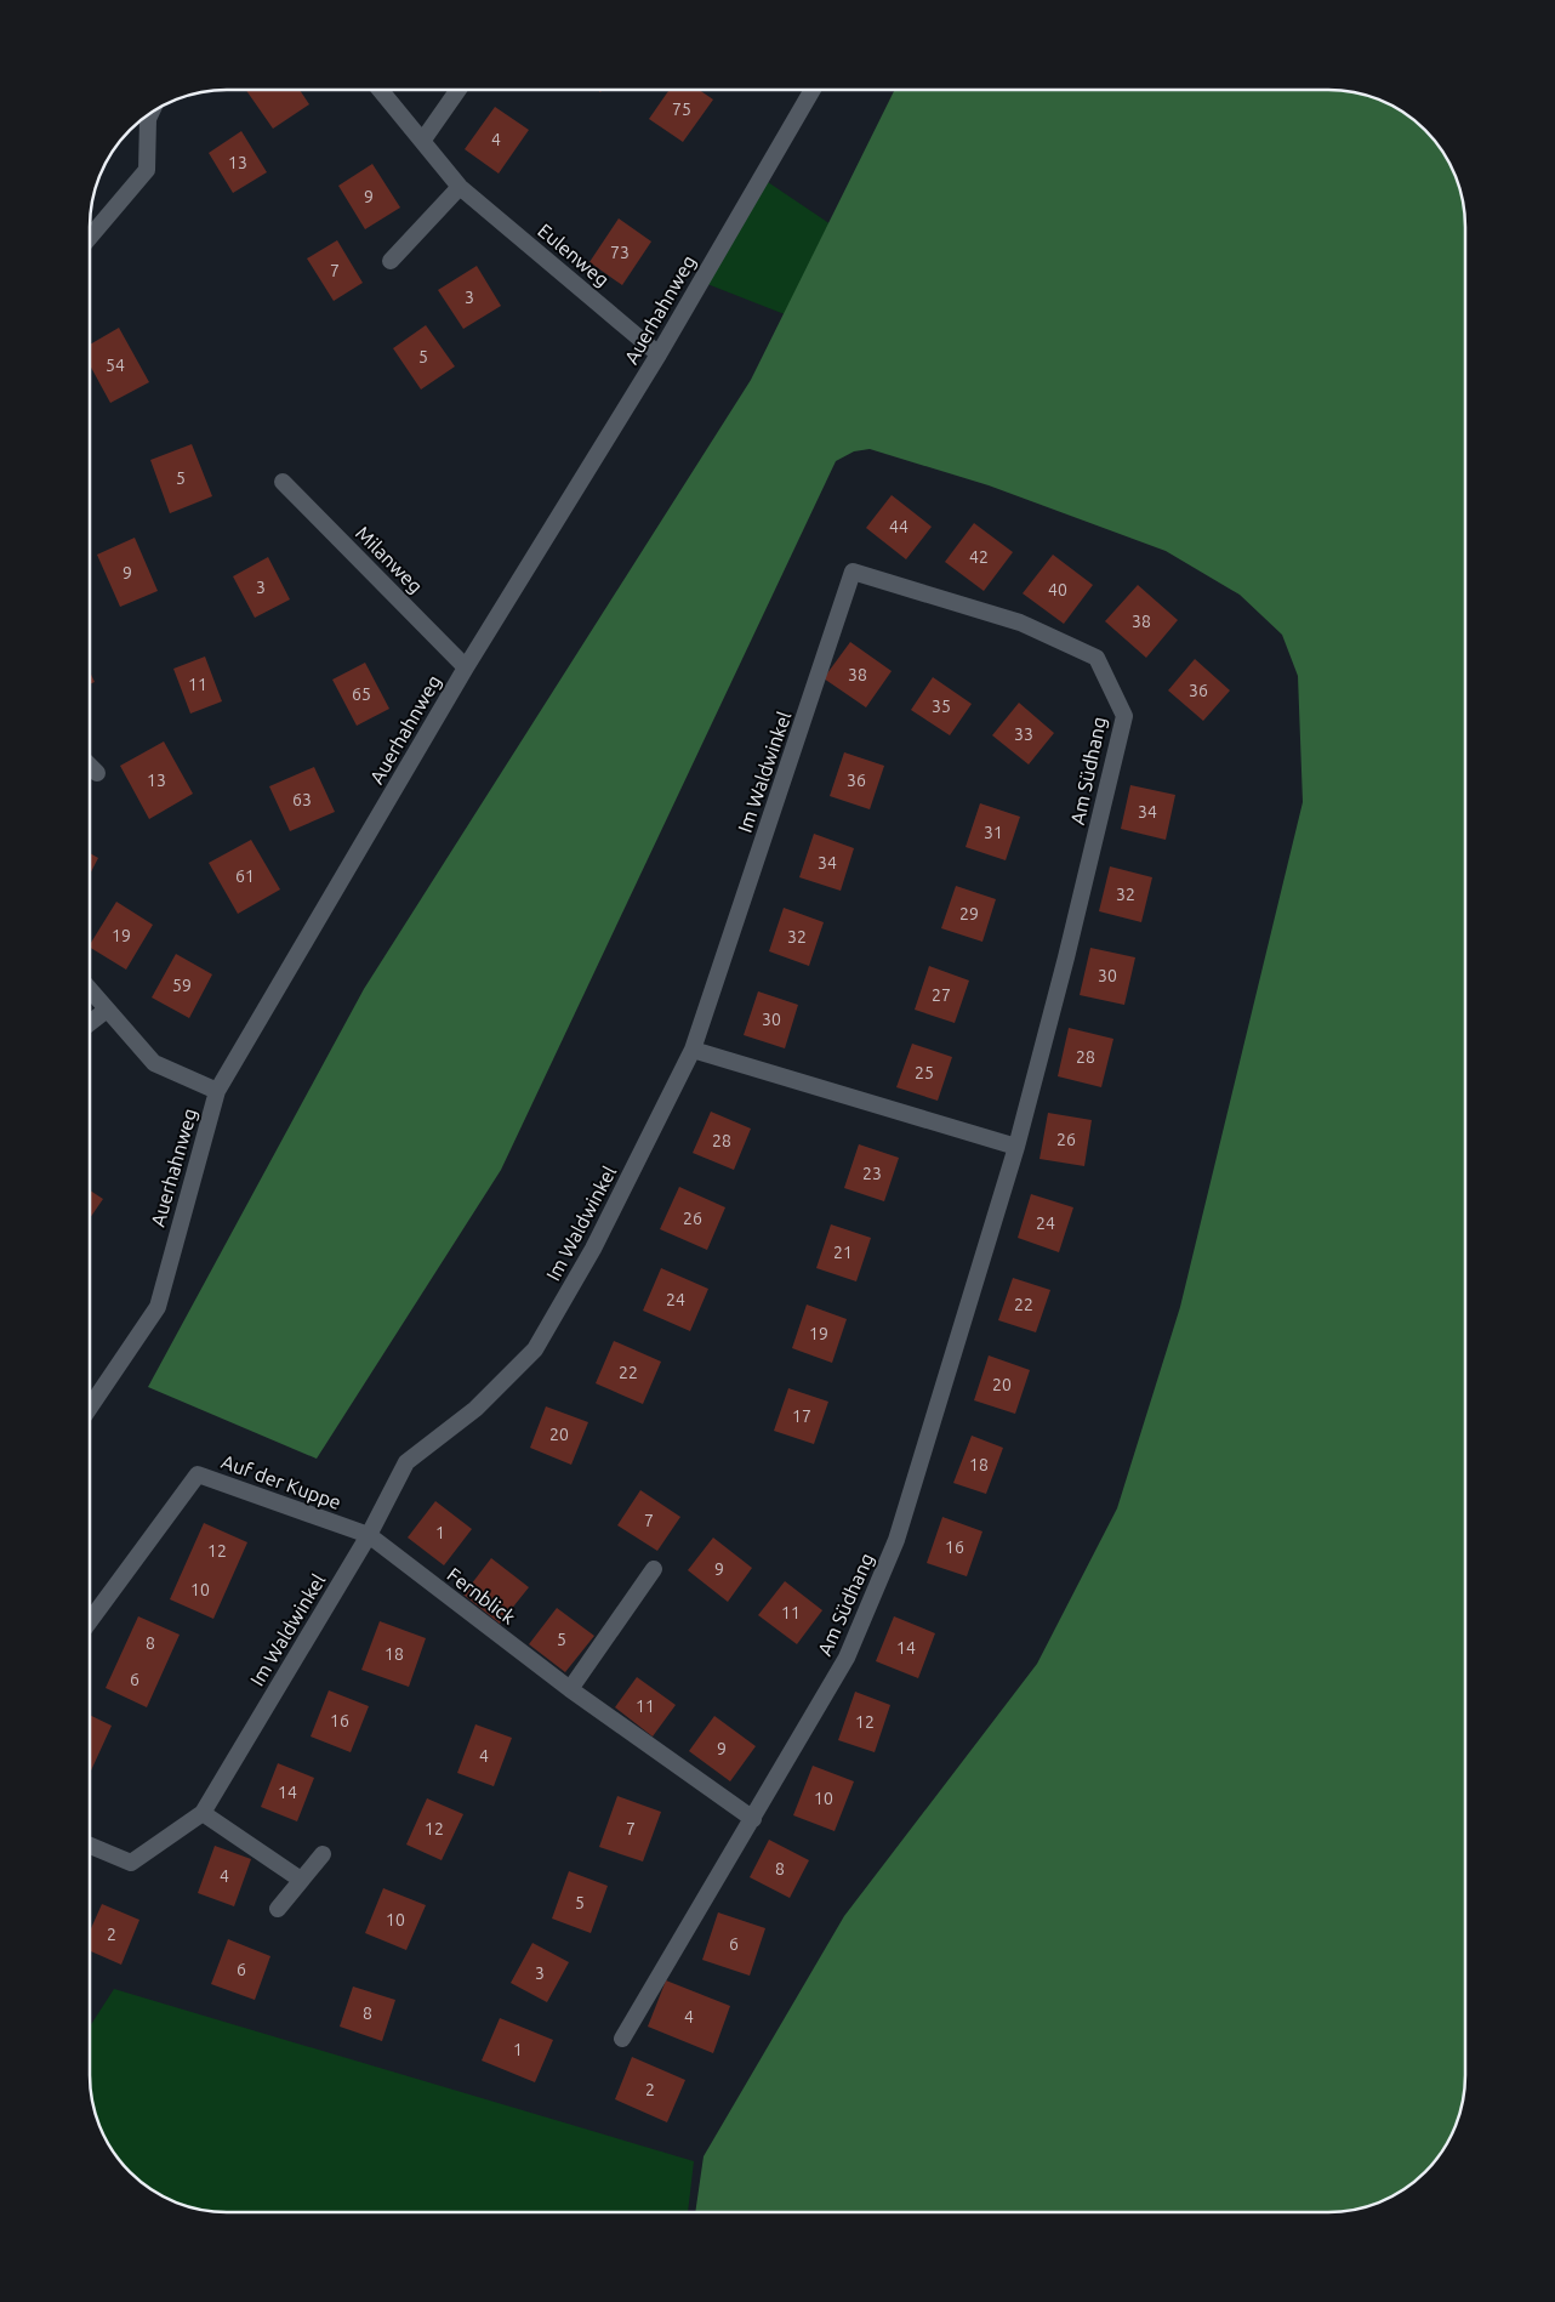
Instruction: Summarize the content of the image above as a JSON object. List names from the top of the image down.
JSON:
{
  "streets": {
    "street": [
      "Eulenweg",
      "Auerhahnweg",
      "Milanweg",
      "Am Südhang",
      "Im Waldwinkel",
      "Auf der Kuppe",
      "Fernblick"
    ]
  },
  "crossings": [
    ["Eulenweg", "Auerhahnweg"],
    ["Auerhahnweg", "Milanweg"],
    ["Am Südhang", "Im Waldwinkel"],
    ["Am Südhang", "Fernblick"],
    ["Im Waldwinkel", "Auf der Kuppe"],
    ["Im Waldwinkel", "Fernblick"],
    ["Auf der Kuppe", "Fernblick"]
  ],
  "house_numbers": [
    "75",
    "4",
    "13",
    "9",
    "73",
    "7",
    "3",
    "5",
    "54",
    "5",
    "44",
    "42",
    "9",
    "3",
    "40",
    "38",
    "38",
    "11",
    "36",
    "65",
    "35",
    "33",
    "13",
    "36",
    "63",
    "34",
    "31",
    "34",
    "61",
    "32",
    "29",
    "19",
    "32",
    "30",
    "59",
    "27",
    "30",
    "28",
    "25",
    "26",
    "28",
    "23",
    "26",
    "24",
    "21",
    "24",
    "22",
    "19",
    "22",
    "20",
    "17",
    "20",
    "18",
    "7",
    "1",
    "16",
    "12",
    "9",
    "10",
    "11",
    "5",
    "8",
    "14",
    "18",
    "6",
    "11",
    "16",
    "12",
    "9",
    "4",
    "14",
    "10",
    "12",
    "7",
    "8",
    "4",
    "5",
    "10",
    "2",
    "6",
    "6",
    "3",
    "8",
    "4",
    "1",
    "2"
  ]
}
